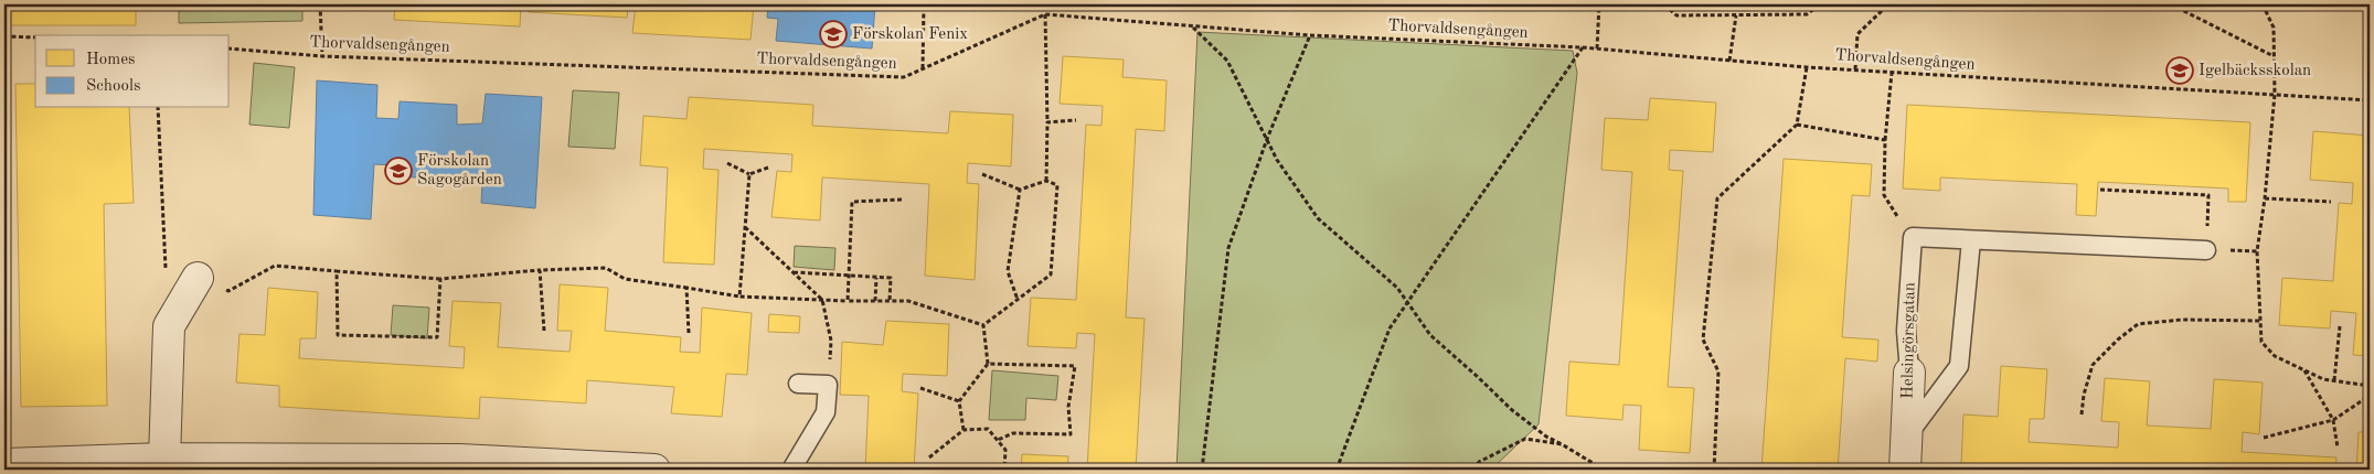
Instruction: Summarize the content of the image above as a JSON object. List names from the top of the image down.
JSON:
{
  "streets": {
    "street": ["Helsingörsgatan"],
    "path": ["Thorvaldsengången"]
  },
  "places": {
    "school or university": ["Förskolan Fenix", "Igelbäcksskolan", "Förskolan Sagogården"]
  },
  "legend": ["Homes", "Schools"]
}
